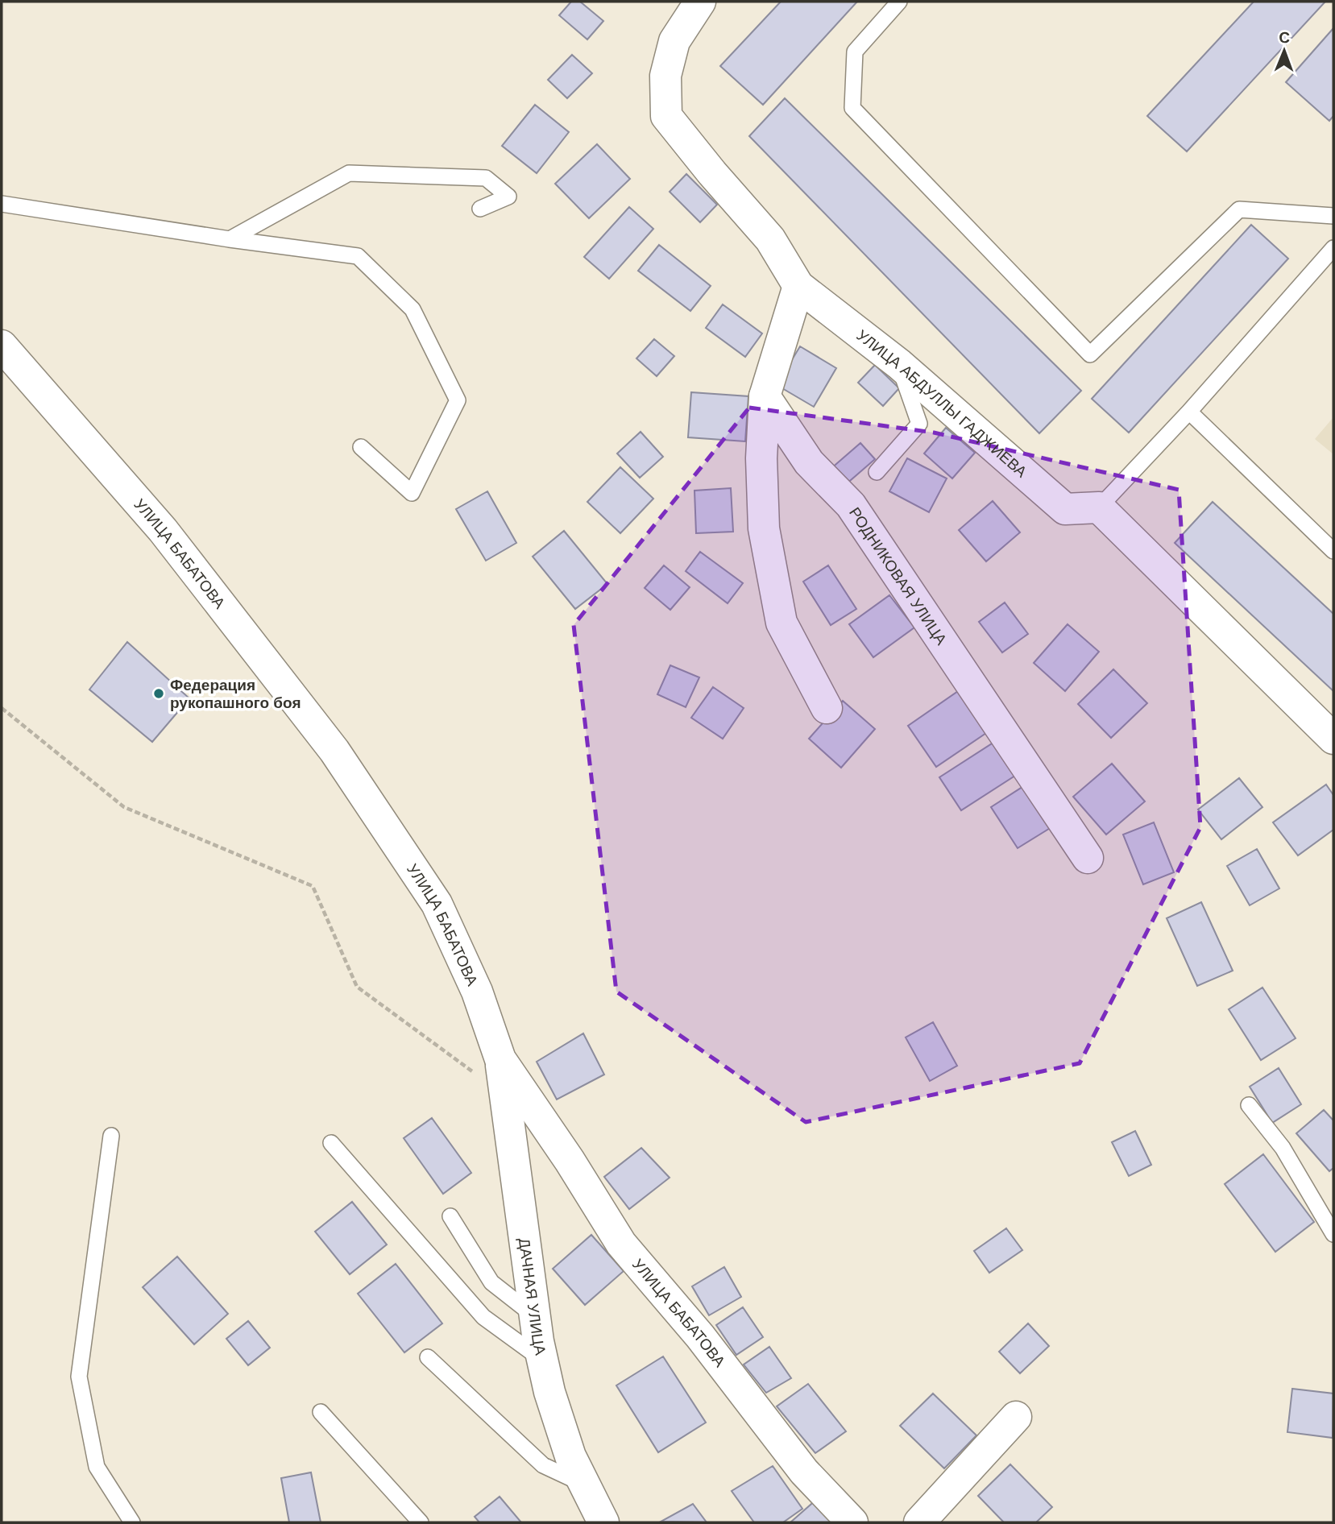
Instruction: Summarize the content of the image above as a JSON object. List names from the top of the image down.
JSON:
{
  "streets": {
    "street": [
      "УЛИЦА АБДУЛЛЫ ГАДЖИЕВА",
      "УЛИЦА БАБАТОВА",
      "РОДНИКОВАЯ УЛИЦА",
      "ДАЧНАЯ УЛИЦА"
    ]
  },
  "crossings": [
    ["УЛИЦА БАБАТОВА", "ДАЧНАЯ УЛИЦА"]
  ],
  "places": ["Федерация рукопашного боя"],
  "north": "top"
}
